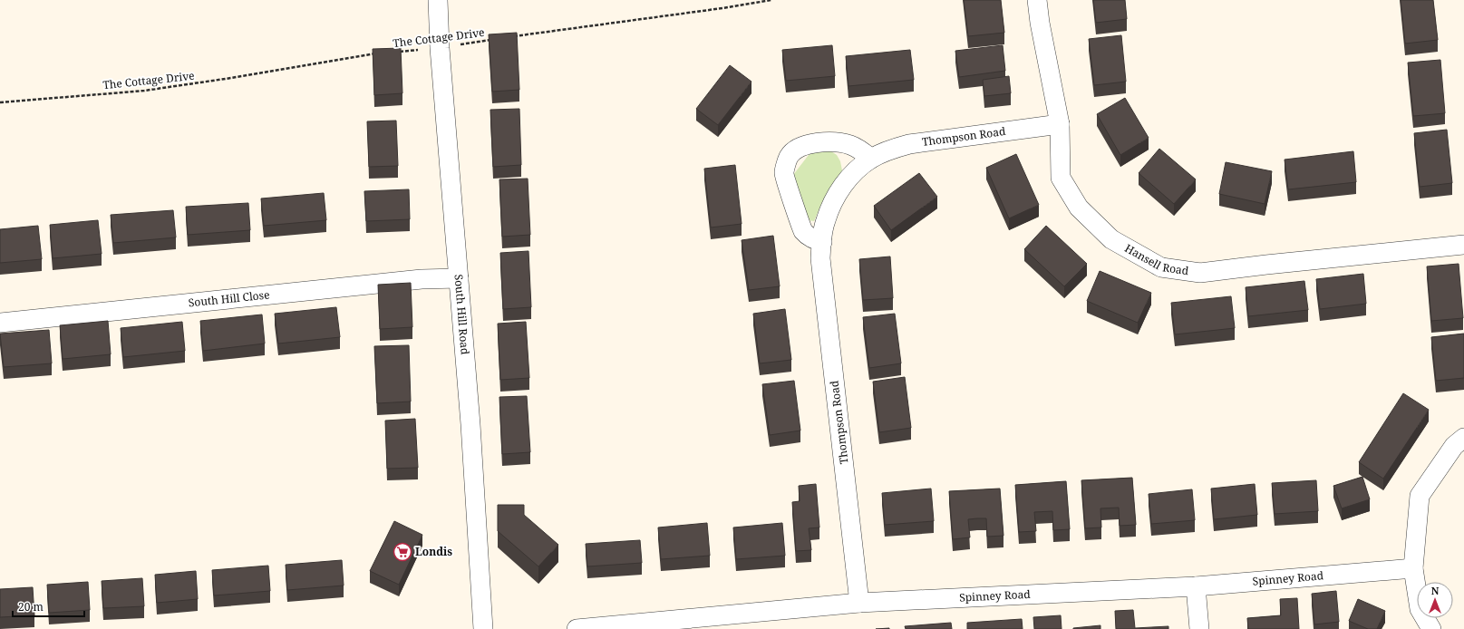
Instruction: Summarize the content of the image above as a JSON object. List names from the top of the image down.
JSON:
{
  "streets": {
    "street": [
      "Thompson Road",
      "Hansell Road",
      "South Hill Close",
      "South Hill Road",
      "Spinney Road"
    ],
    "path": ["The Cottage Drive"]
  },
  "crossings": [
    ["The Cottage Drive", "South Hill Road"],
    ["Thompson Road", "Hansell Road"],
    ["Thompson Road", "Spinney Road"],
    ["South Hill Close", "South Hill Road"]
  ],
  "places": {
    "supermarket": ["Londis"]
  },
  "scale_bar": "20 m",
  "north": "top"
}
